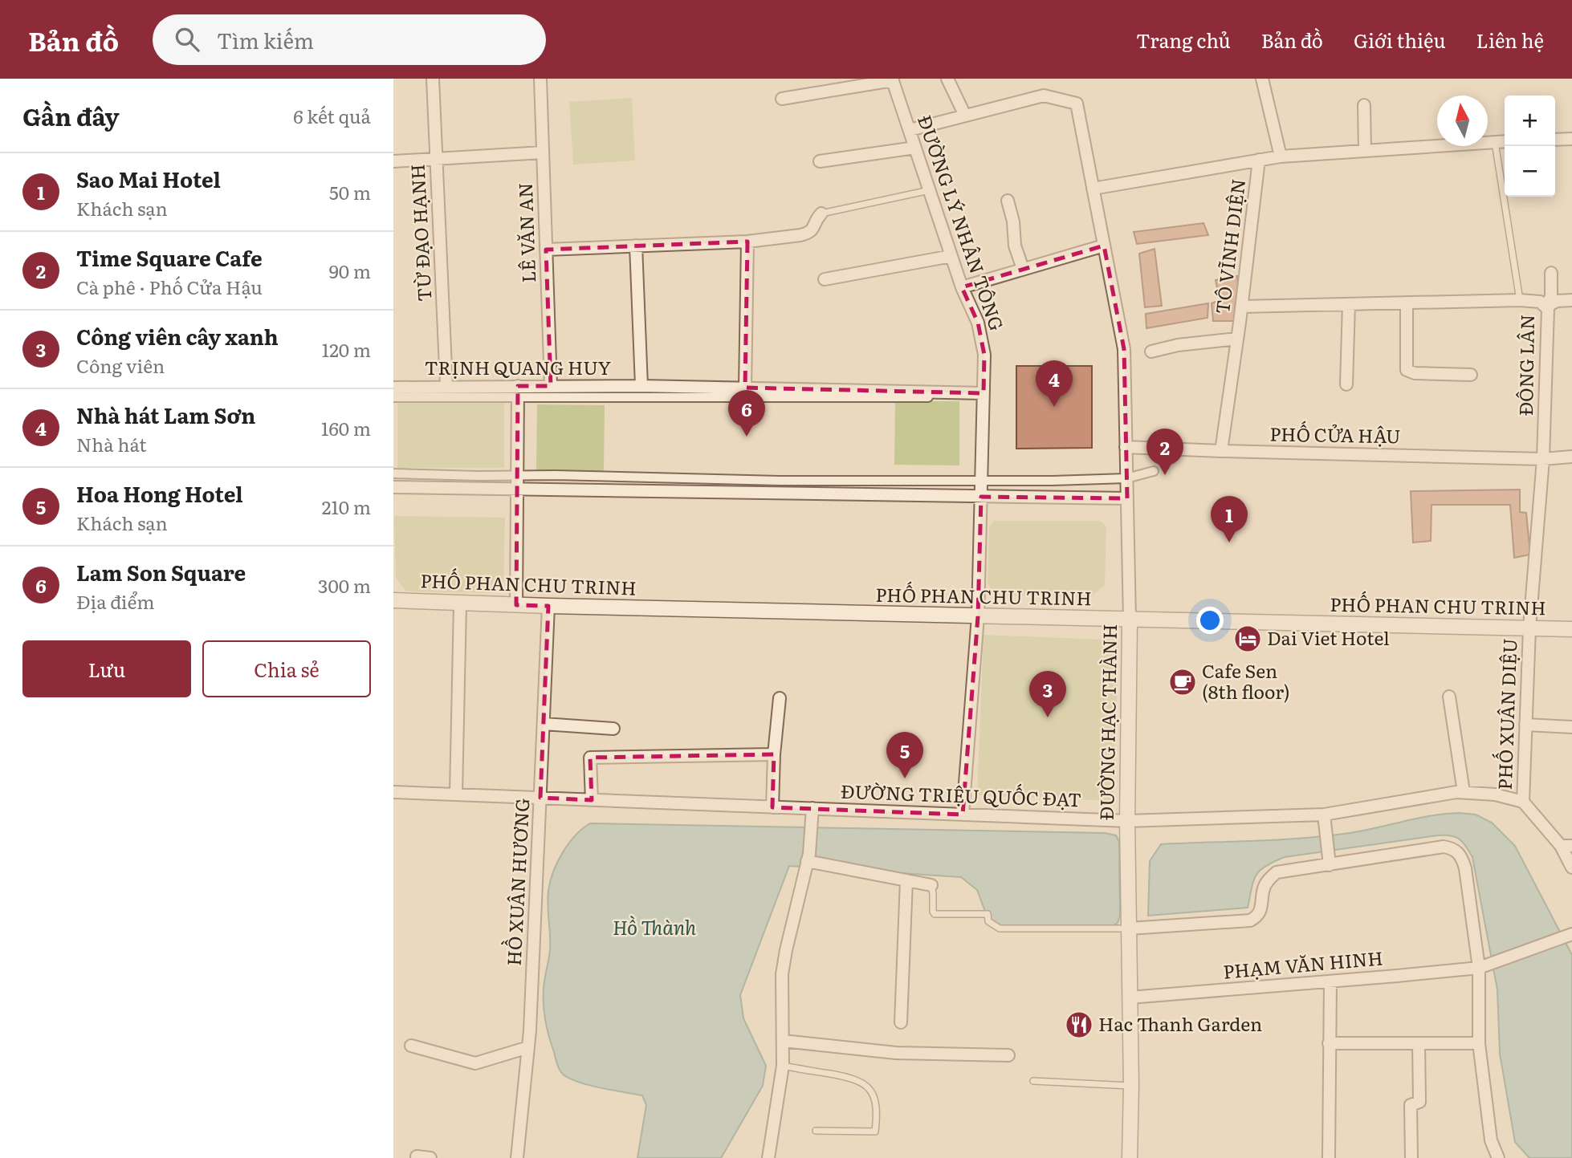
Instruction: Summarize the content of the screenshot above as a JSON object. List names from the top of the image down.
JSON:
{
  "streets": {
    "street": [
      "ĐƯỜNG LÝ NHÂN TÔNG",
      "TỪ ĐẠO HẠNH",
      "LÊ VĂN AN",
      "TÔ VĨNH DIỆN",
      "ĐÔNG LÂN",
      "TRỊNH QUANG HUY",
      "PHỐ CỬA HẬU",
      "PHỐ PHAN CHU TRINH",
      "PHỐ XUÂN DIỆU",
      "ĐƯỜNG HẠC THÀNH",
      "ĐƯỜNG TRIỆU QUỐC ĐẠT",
      "HỒ XUÂN HƯƠNG",
      "PHẠM VĂN HINH"
    ]
  },
  "crossings": [
    ["ĐƯỜNG LÝ NHÂN TÔNG", "TRỊNH QUANG HUY"],
    ["ĐƯỜNG LÝ NHÂN TÔNG", "PHỐ PHAN CHU TRINH"],
    ["ĐƯỜNG LÝ NHÂN TÔNG", "ĐƯỜNG TRIỆU QUỐC ĐẠT"],
    ["TỪ ĐẠO HẠNH", "TRỊNH QUANG HUY"],
    ["LÊ VĂN AN", "TRỊNH QUANG HUY"],
    ["TÔ VĨNH DIỆN", "ĐÔNG LÂN"],
    ["TÔ VĨNH DIỆN", "PHỐ CỬA HẬU"],
    ["ĐÔNG LÂN", "PHỐ CỬA HẬU"],
    ["ĐÔNG LÂN", "PHỐ PHAN CHU TRINH"],
    ["ĐÔNG LÂN", "PHỐ XUÂN DIỆU"],
    ["PHỐ CỬA HẬU", "ĐƯỜNG HẠC THÀNH"],
    ["PHỐ PHAN CHU TRINH", "PHỐ XUÂN DIỆU"],
    ["PHỐ PHAN CHU TRINH", "ĐƯỜNG HẠC THÀNH"],
    ["PHỐ PHAN CHU TRINH", "HỒ XUÂN HƯƠNG"],
    ["PHỐ XUÂN DIỆU", "ĐƯỜNG TRIỆU QUỐC ĐẠT"],
    ["ĐƯỜNG HẠC THÀNH", "ĐƯỜNG TRIỆU QUỐC ĐẠT"],
    ["ĐƯỜNG HẠC THÀNH", "PHẠM VĂN HINH"],
    ["ĐƯỜNG TRIỆU QUỐC ĐẠT", "HỒ XUÂN HƯƠNG"]
  ],
  "water": ["Hồ Thành"],
  "places": {
    "hotel": ["Dai Viet Hotel"],
    "cafe": ["Cafe Sen (8th floor)"],
    "restaurant": ["Hac Thanh Garden"]
  },
  "north": "top",
  "page": {
    "header": "Bản đồ",
    "search": "Tìm kiếm",
    "nav": [
      "Trang chủ",
      "Bản đồ",
      "Giới thiệu",
      "Liên hệ"
    ],
    "heading": ["Gần đây", "6 kết quả"],
    "map_buttons": ["+", "−"],
    "list": [
      {
        "mark": "1",
        "name": "Sao Mai Hotel",
        "note": "Khách sạn",
        "value": "50 m"
      },
      {
        "mark": "2",
        "name": "Time Square Cafe",
        "note": "Cà phê · Phố Cửa Hậu",
        "value": "90 m"
      },
      {
        "mark": "3",
        "name": "Công viên cây xanh",
        "note": "Công viên",
        "value": "120 m"
      },
      {
        "mark": "4",
        "name": "Nhà hát Lam Sơn",
        "note": "Nhà hát",
        "value": "160 m"
      },
      {
        "mark": "5",
        "name": "Hoa Hong Hotel",
        "note": "Khách sạn",
        "value": "210 m"
      },
      {
        "mark": "6",
        "name": "Lam Son Square",
        "note": "Địa điểm",
        "value": "300 m"
      }
    ],
    "pins": [
      "4",
      "6",
      "2",
      "1",
      "3",
      "5"
    ],
    "buttons": ["Lưu", "Chia sẻ"]
  }
}
